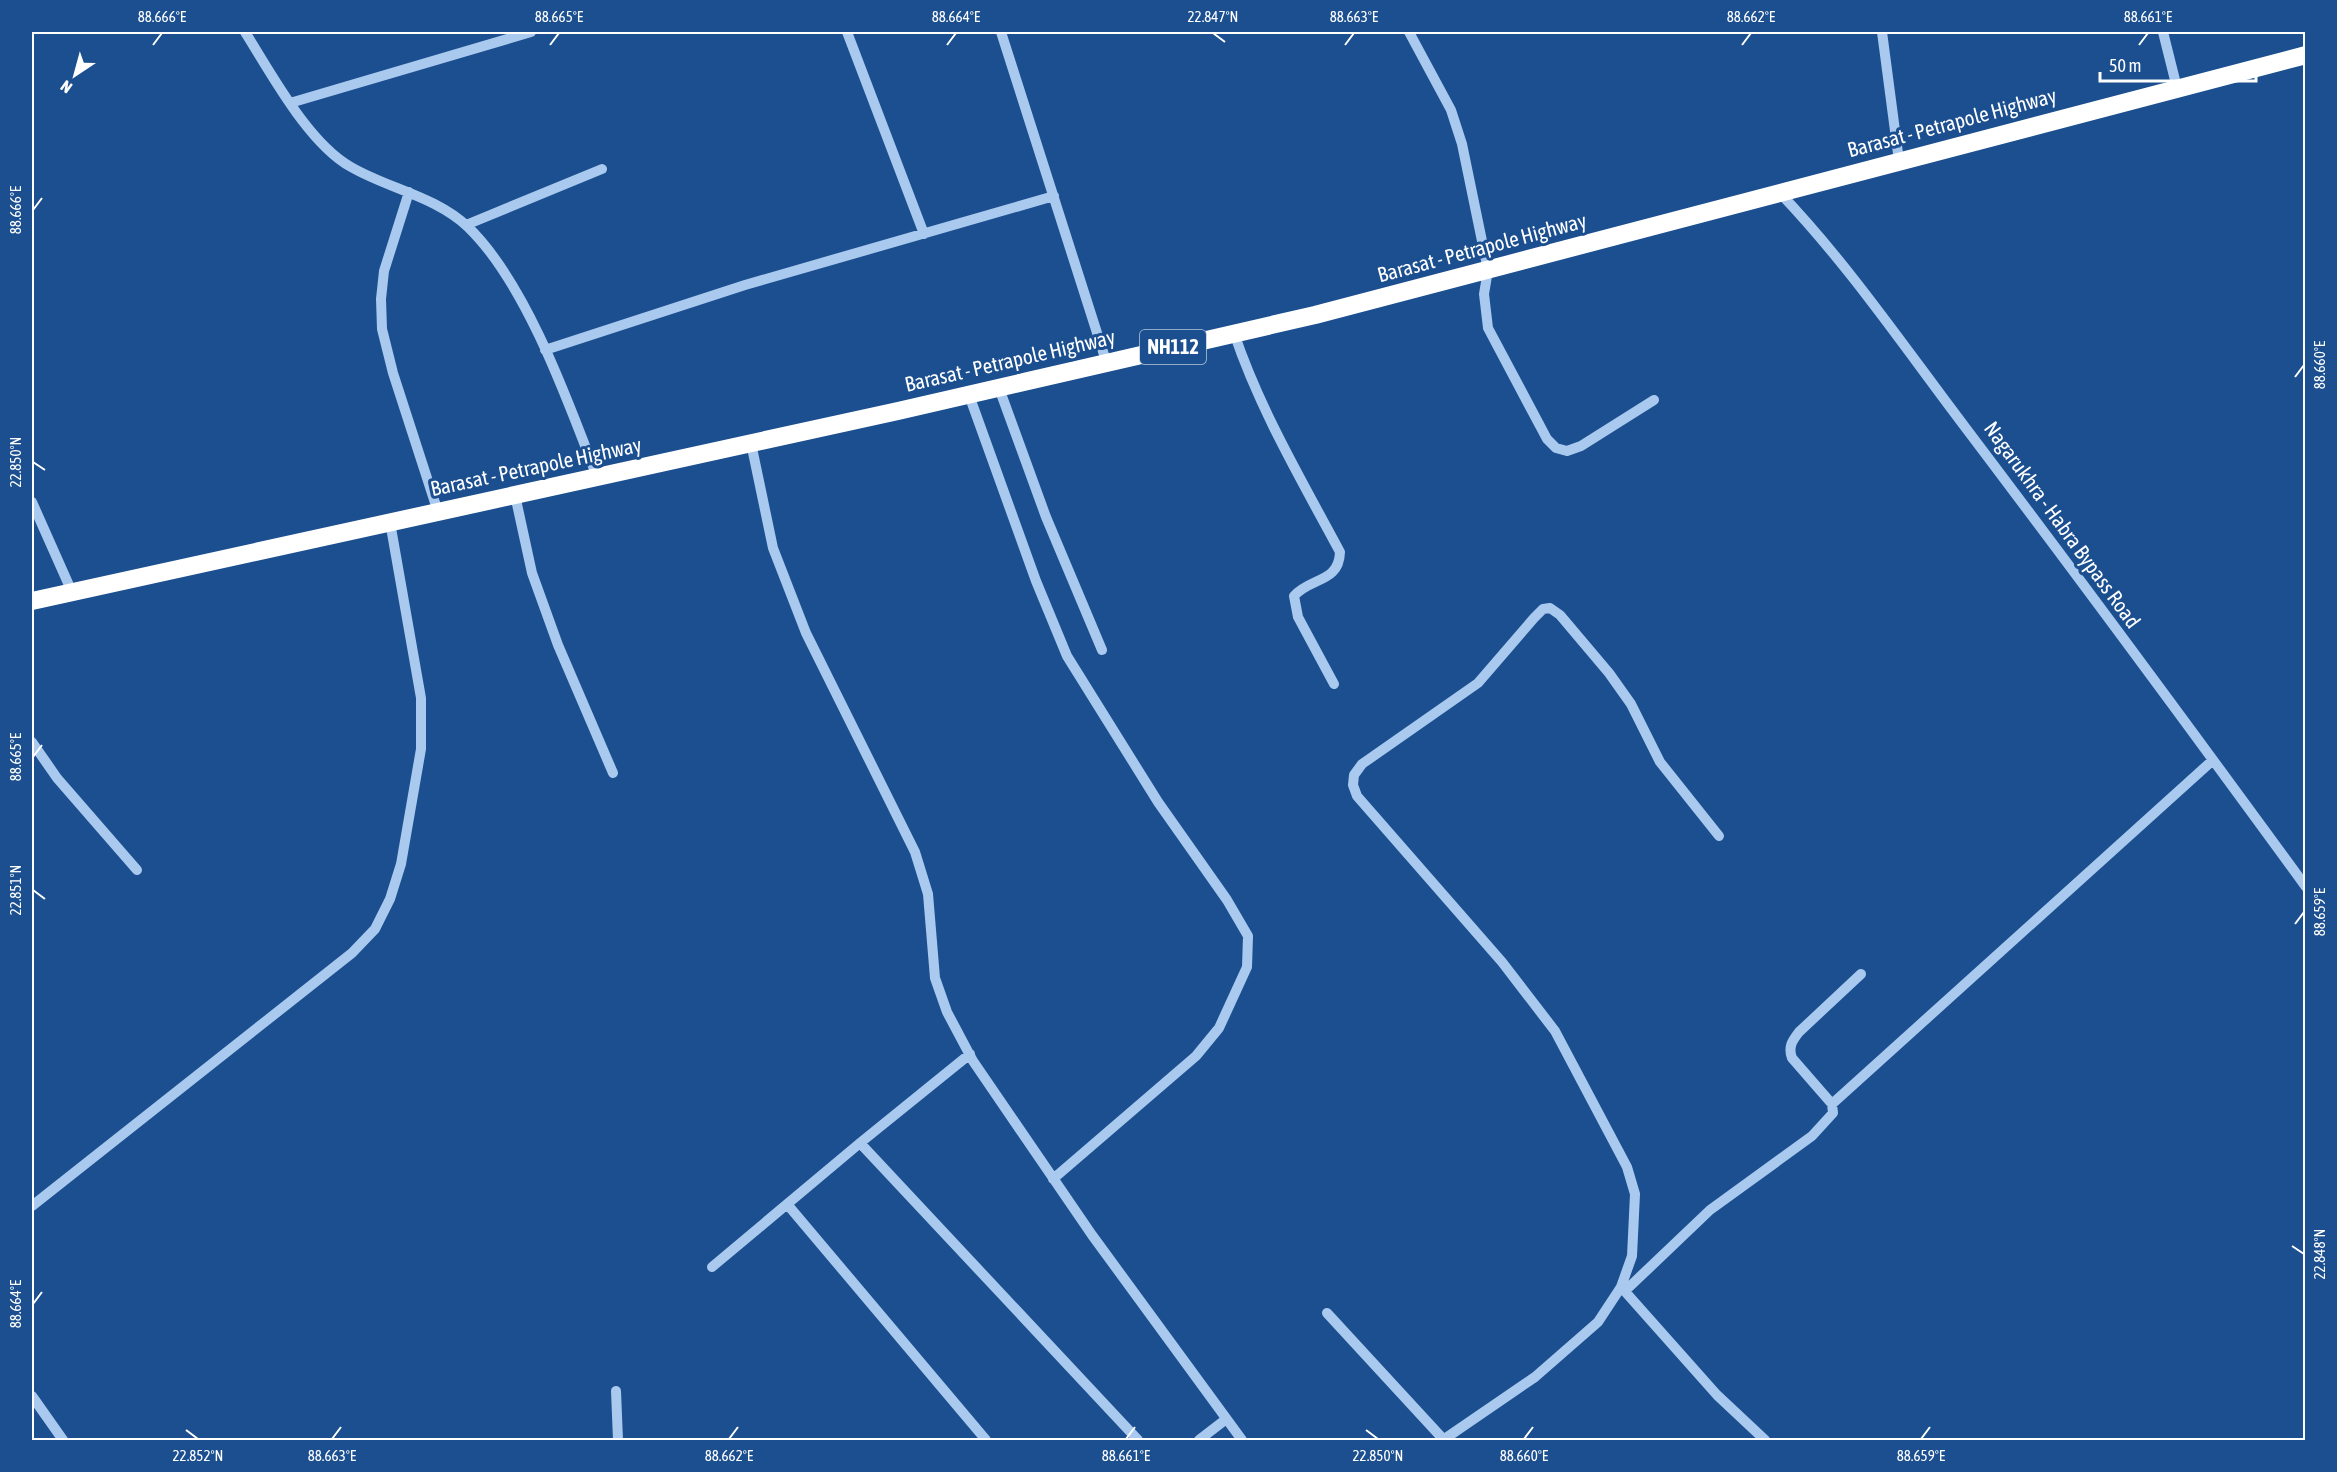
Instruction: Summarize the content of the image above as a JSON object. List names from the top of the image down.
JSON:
{
  "streets": {
    "highway": ["Barasat - Petrapole Highway", "NH112"],
    "street": ["Nagarukhra - Habra Bypass Road"]
  },
  "crossings": [
    ["Barasat - Petrapole Highway", "Nagarukhra - Habra Bypass Road"]
  ],
  "scale_bar": "50 m",
  "north": "bottom left",
  "coordinates": [
    "88.666°E",
    "88.665°E",
    "88.664°E",
    "22.847°N",
    "88.663°E",
    "88.662°E",
    "88.661°E",
    "88.660°E",
    "22.850°N",
    "22.851°N",
    "88.659°E",
    "22.848°N",
    "22.852°N"
  ]
}
